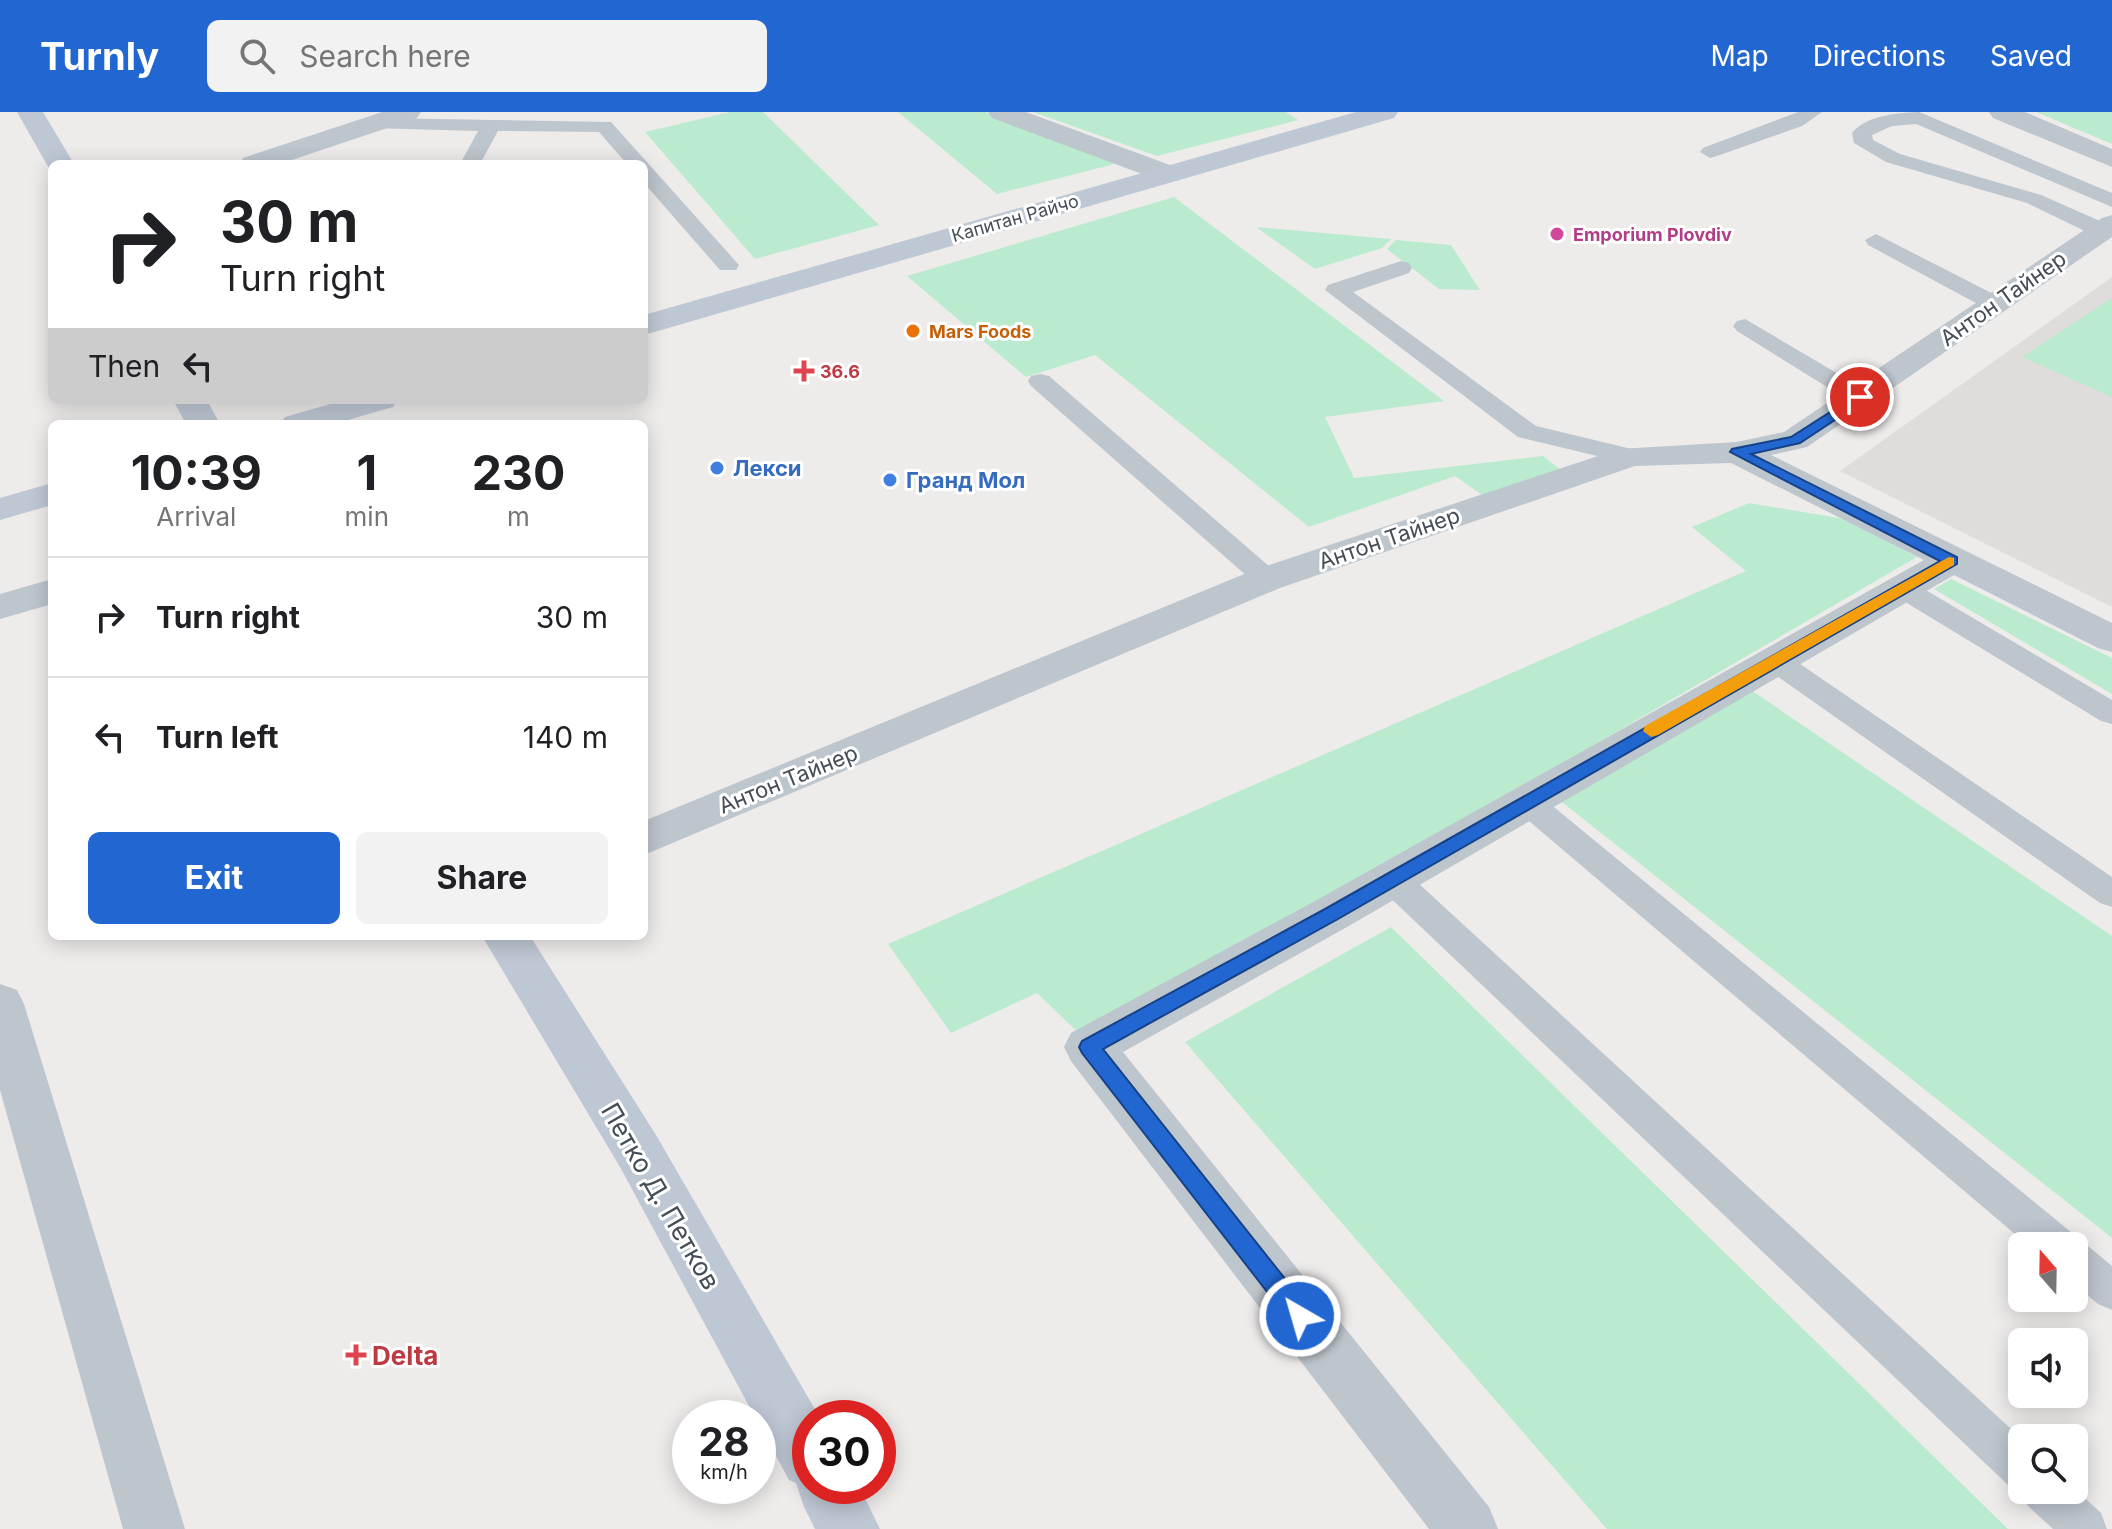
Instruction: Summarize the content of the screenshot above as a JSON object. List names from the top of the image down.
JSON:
{
  "streets": {
    "street": ["Капитан Райчо", "Антон Тайнер", "Петко Д. Петков"]
  },
  "places": {
    "other": [
      "Emporium Plovdiv",
      "Mars Foods",
      "Лекси",
      "Гранд Мол"
    ],
    "health": ["36.6", "Delta"]
  },
  "north": "top",
  "page": {
    "header": "Turnly",
    "search": "Search here",
    "nav": ["Map", "Directions", "Saved"],
    "turn": ["30 m", "Turn right"],
    "then": "Then",
    "eta": [
      "10:39",
      "Arrival",
      "1",
      "min",
      "230",
      "m"
    ],
    "list": [
      {
        "name": "Turn right",
        "value": "30 m"
      },
      {
        "name": "Turn left",
        "value": "140 m"
      }
    ],
    "buttons": ["Exit", "Share"],
    "speed": "28 km/h",
    "limit": "30"
  }
}
